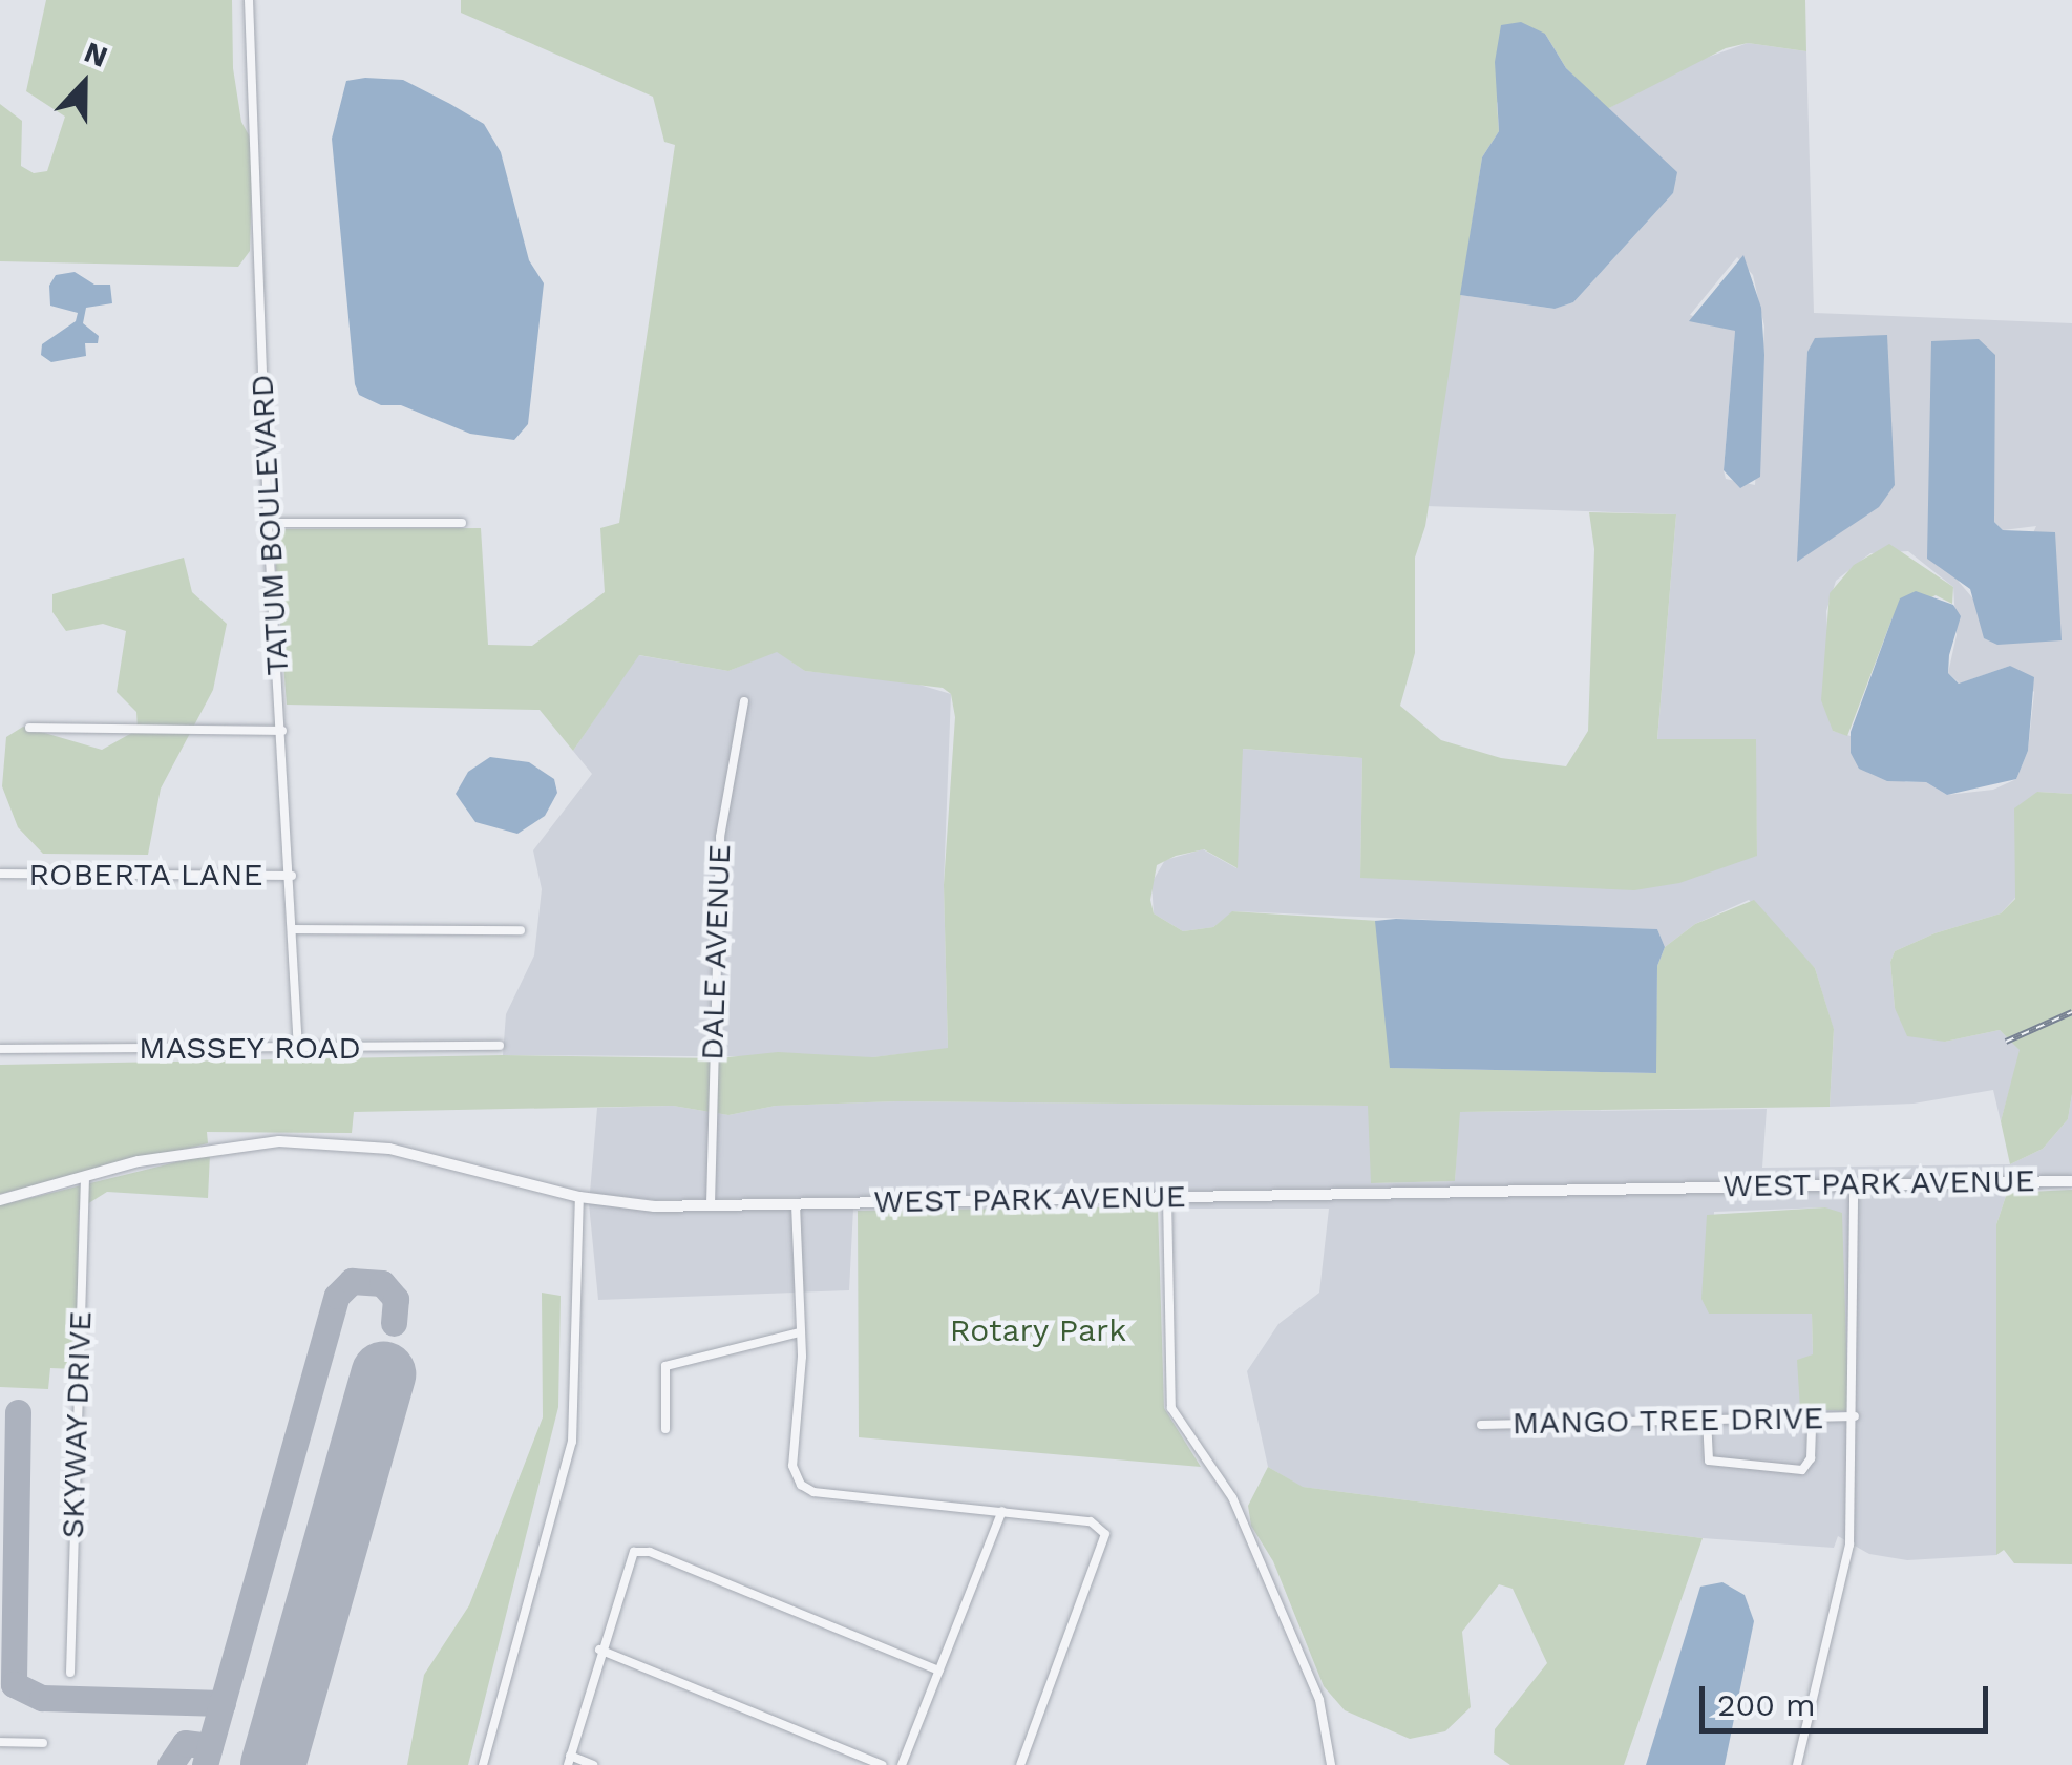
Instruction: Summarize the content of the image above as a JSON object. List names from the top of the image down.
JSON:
{
  "streets": {
    "street": [
      "TATUM BOULEVARD",
      "ROBERTA LANE",
      "DALE AVENUE",
      "MASSEY ROAD",
      "WEST PARK AVENUE",
      "MANGO TREE DRIVE",
      "SKYWAY DRIVE"
    ]
  },
  "crossings": [
    ["TATUM BOULEVARD", "ROBERTA LANE"],
    ["TATUM BOULEVARD", "MASSEY ROAD"],
    ["DALE AVENUE", "WEST PARK AVENUE"],
    ["WEST PARK AVENUE", "MANGO TREE DRIVE"],
    ["WEST PARK AVENUE", "SKYWAY DRIVE"]
  ],
  "parks": ["Rotary Park"],
  "scale_bar": "200 m",
  "north": "top"
}
